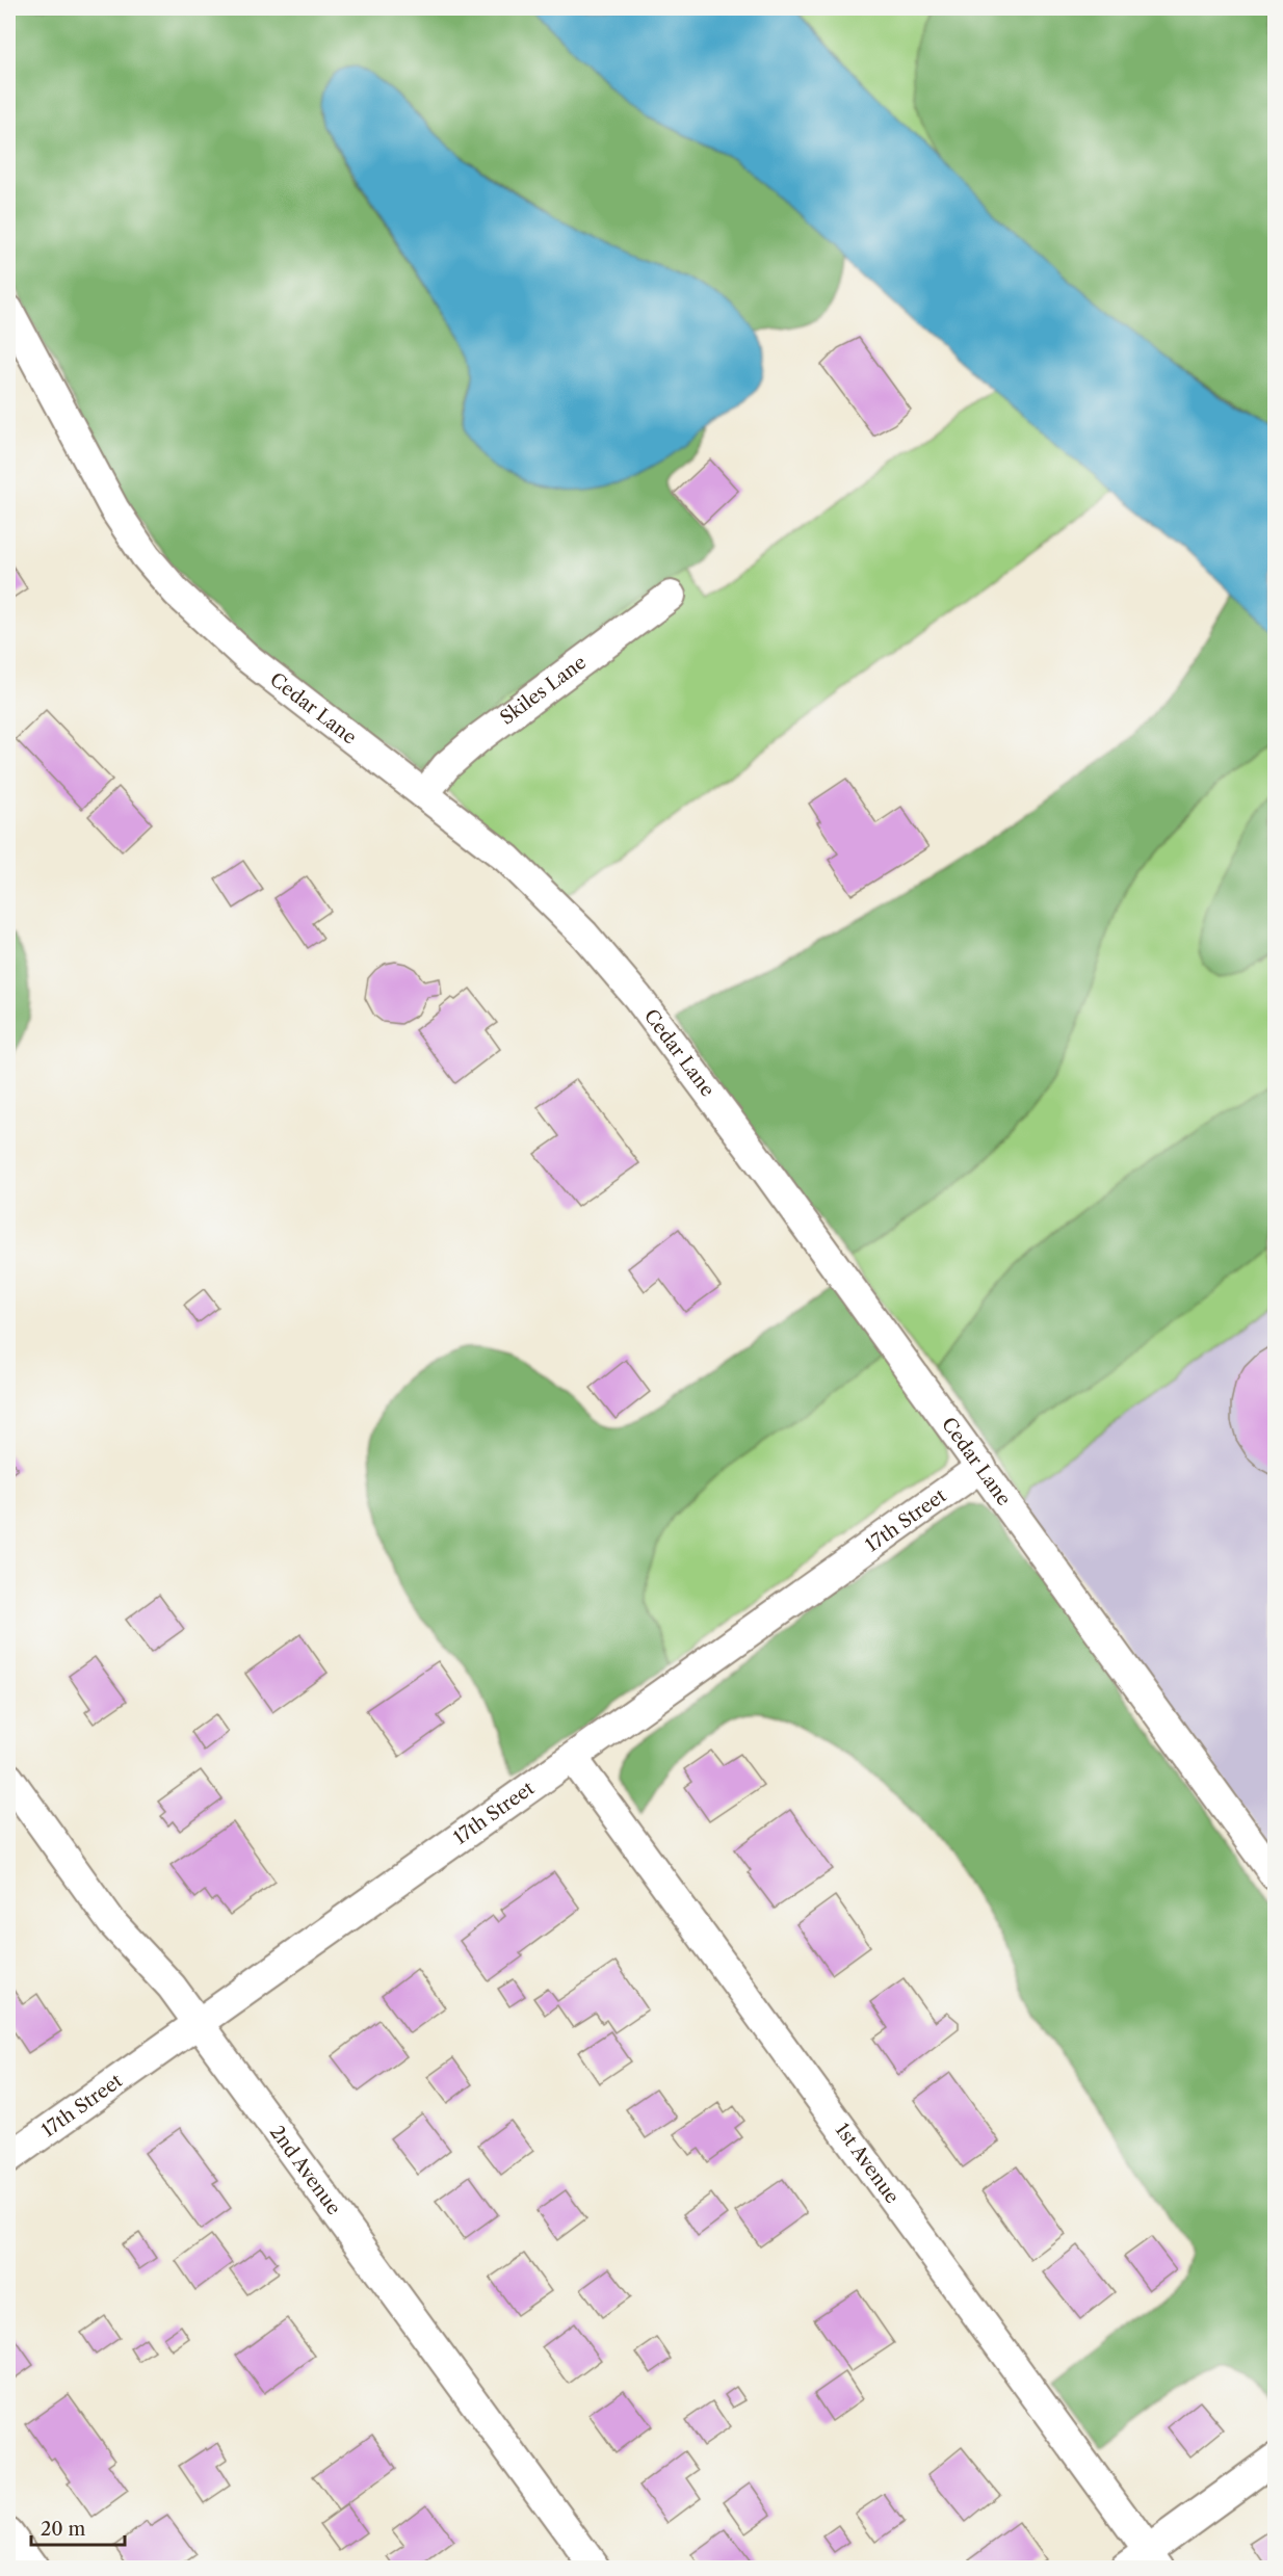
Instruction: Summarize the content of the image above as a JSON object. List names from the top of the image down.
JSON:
{
  "streets": {
    "street": [
      "Skiles Lane",
      "Cedar Lane",
      "17th Street",
      "1st Avenue",
      "2nd Avenue"
    ]
  },
  "crossings": [
    ["Skiles Lane", "Cedar Lane"],
    ["Cedar Lane", "17th Street"],
    ["17th Street", "1st Avenue"],
    ["17th Street", "2nd Avenue"]
  ],
  "scale_bar": "20 m"
}
